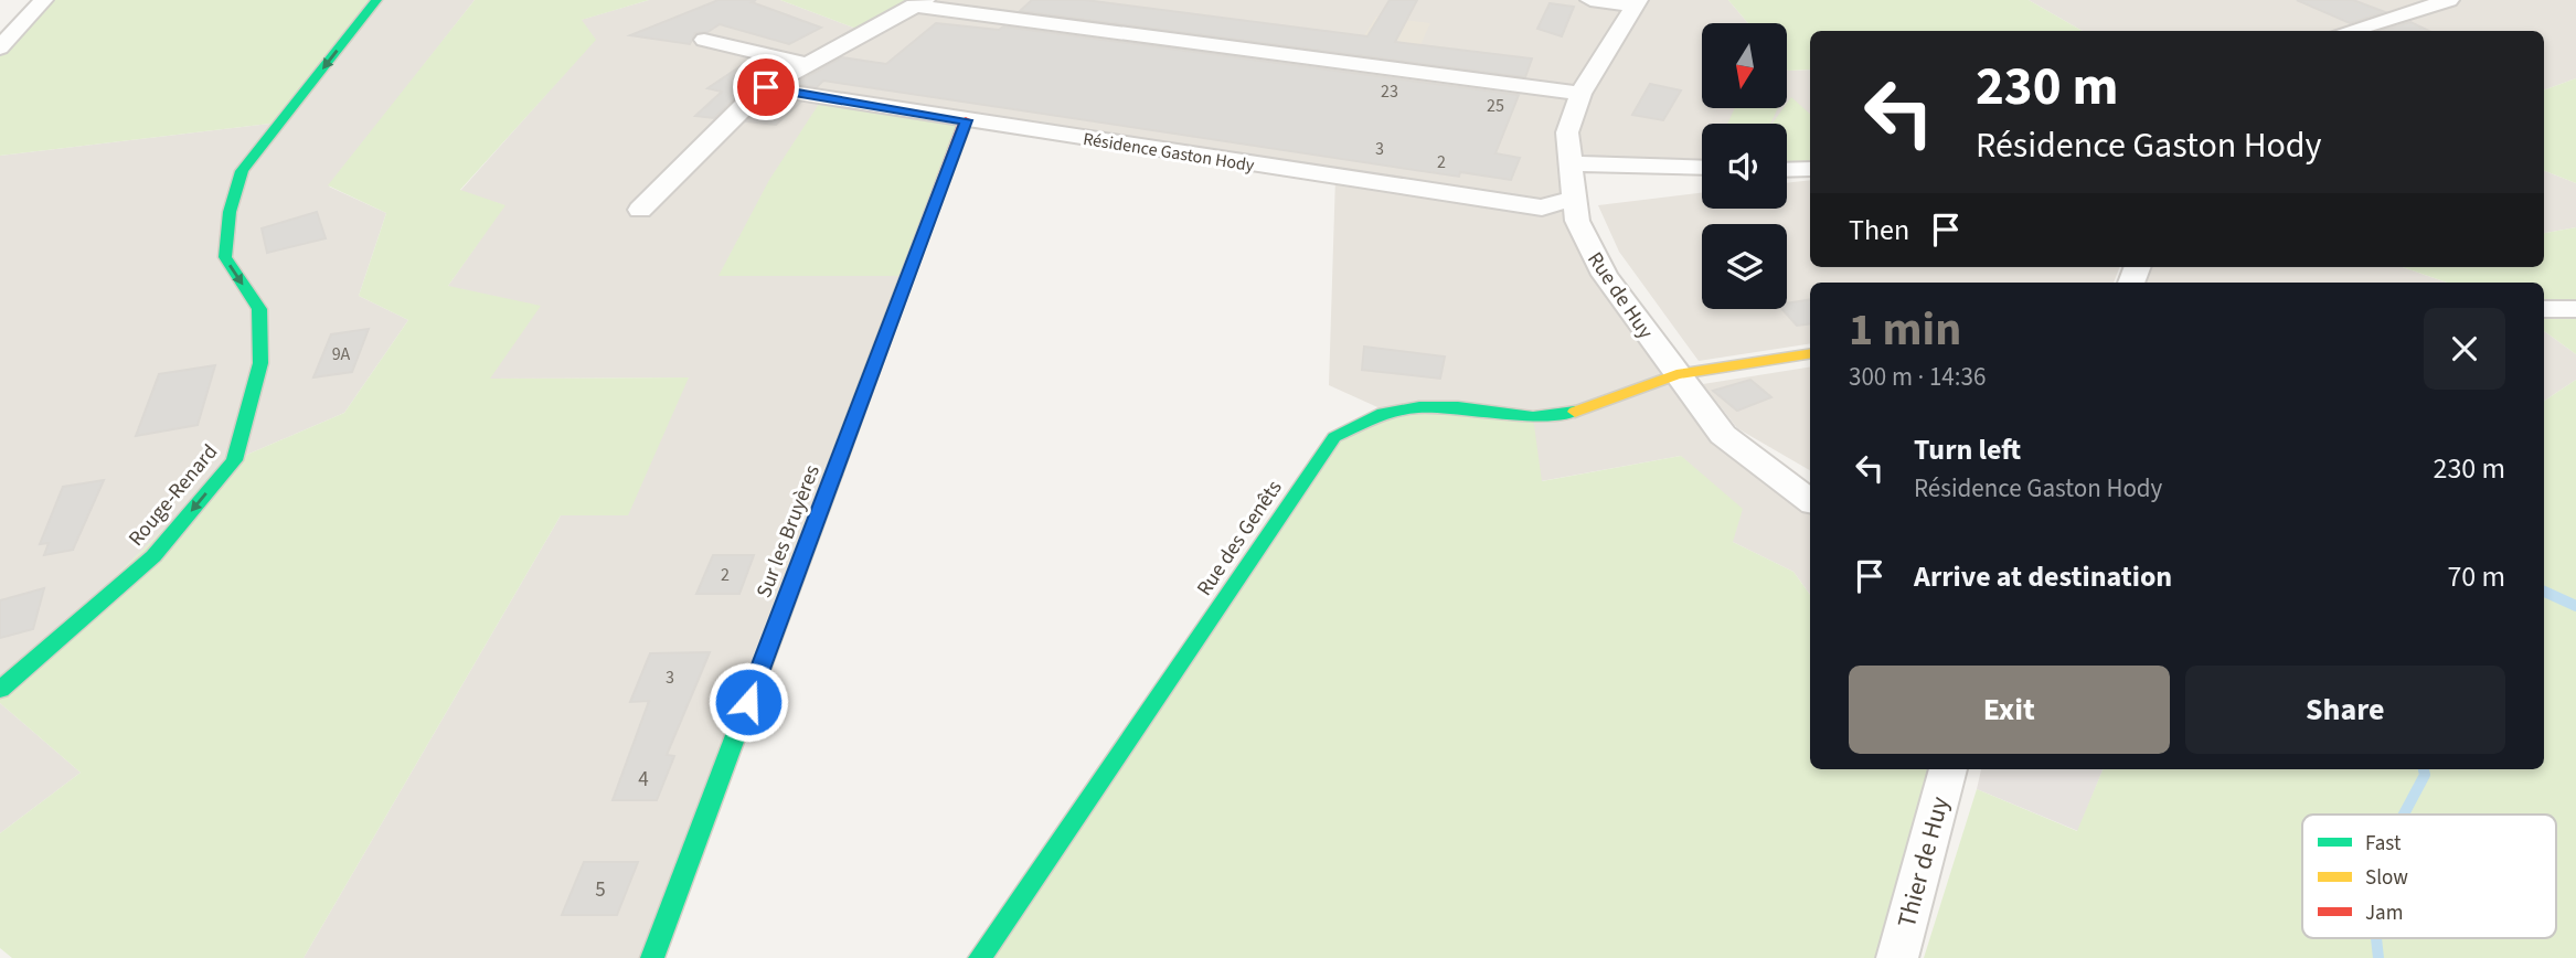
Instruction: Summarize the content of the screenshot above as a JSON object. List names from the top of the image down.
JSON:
{
  "streets": {
    "street": [
      "Résidence Gaston Hody",
      "Rue de Huy",
      "Rouge-Renard",
      "Sur les Bruyères",
      "Rue des Genêts",
      "Thier de Huy"
    ]
  },
  "crossings": [
    ["Résidence Gaston Hody", "Rue de Huy"],
    ["Résidence Gaston Hody", "Sur les Bruyères"],
    ["Rue de Huy", "Rue des Genêts"]
  ],
  "one_way": ["Rouge-Renard"],
  "house_numbers": [
    "23",
    "25",
    "3",
    "2",
    "9A",
    "2",
    "3",
    "4",
    "5"
  ],
  "legend": ["Fast", "Slow", "Jam"],
  "north": "bottom",
  "page": {
    "turn": ["230 m", "Résidence Gaston Hody"],
    "then": "Then",
    "heading": ["1 min", "300 m · 14:36"],
    "list": [
      {
        "name": "Turn left",
        "note": "Résidence Gaston Hody",
        "value": "230 m"
      },
      {
        "name": "Arrive at destination",
        "value": "70 m"
      }
    ],
    "buttons": ["Exit", "Share"]
  }
}
